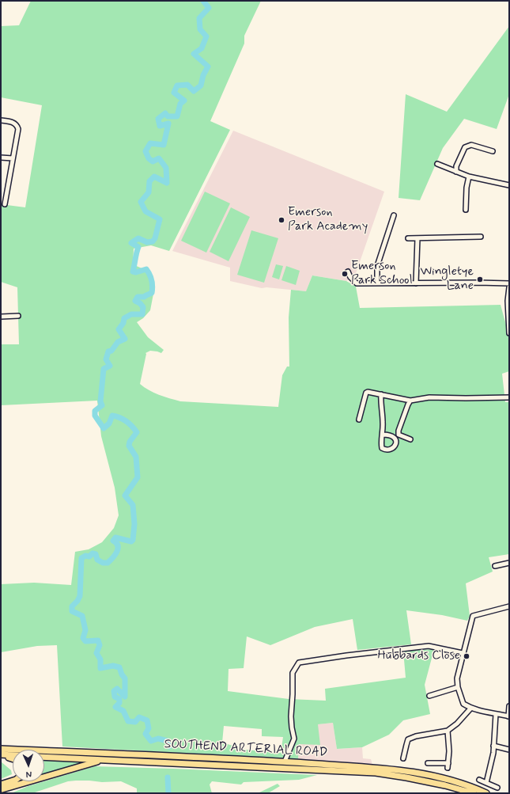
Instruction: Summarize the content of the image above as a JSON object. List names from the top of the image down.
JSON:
{
  "streets": {
    "highway": ["SOUTHEND ARTERIAL ROAD"]
  },
  "places": [
    "Emerson Park Academy",
    "Emerson Park School",
    "Wingletye Lane",
    "Hubbards Close"
  ],
  "north": "bottom"
}
